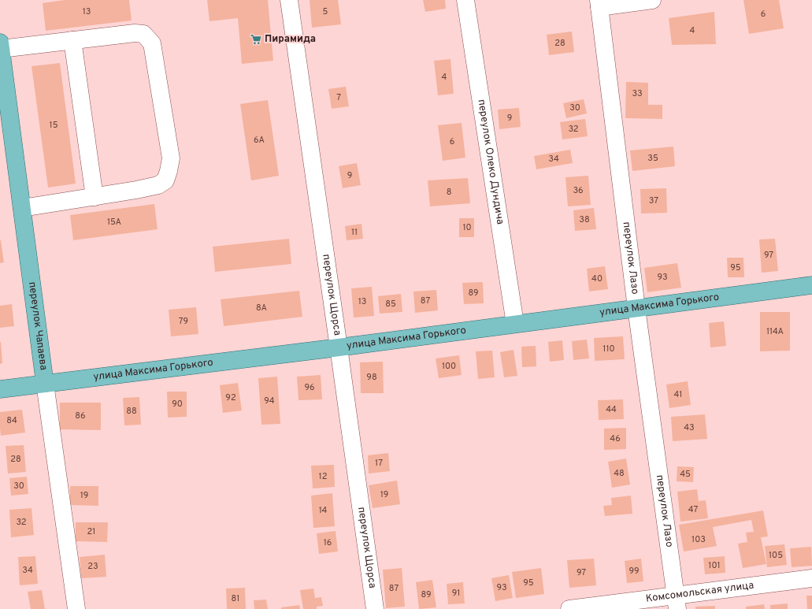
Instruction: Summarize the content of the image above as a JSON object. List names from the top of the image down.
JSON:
{
  "streets": {
    "main road": ["улица Максима Горького", "переулок Чапаева"],
    "street": [
      "переулок Олеко Дундича",
      "переулок Лазо",
      "переулок Щорса",
      "Комсомольская улица"
    ]
  },
  "crossings": [
    ["переулок Олеко Дундича", "улица Максима Горького"],
    ["переулок Лазо", "улица Максима Горького"],
    ["переулок Лазо", "Комсомольская улица"],
    ["переулок Щорса", "улица Максима Горького"],
    ["улица Максима Горького", "переулок Чапаева"]
  ],
  "places": {
    "supermarket": ["Пирамида"]
  },
  "house_numbers": [
    "13",
    "5",
    "6",
    "4",
    "28",
    "4",
    "33",
    "7",
    "30",
    "9",
    "15",
    "32",
    "6А",
    "6",
    "35",
    "34",
    "9",
    "36",
    "8",
    "37",
    "38",
    "15А",
    "10",
    "11",
    "97",
    "95",
    "93",
    "40",
    "89",
    "87",
    "13",
    "85",
    "8А",
    "79",
    "114А",
    "110",
    "100",
    "98",
    "96",
    "41",
    "92",
    "94",
    "90",
    "44",
    "88",
    "86",
    "84",
    "43",
    "46",
    "28",
    "17",
    "48",
    "45",
    "12",
    "30",
    "19",
    "19",
    "47",
    "14",
    "32",
    "21",
    "103",
    "16",
    "105",
    "101",
    "23",
    "34",
    "99",
    "97",
    "95",
    "93",
    "87",
    "91",
    "89",
    "81"
  ]
}
